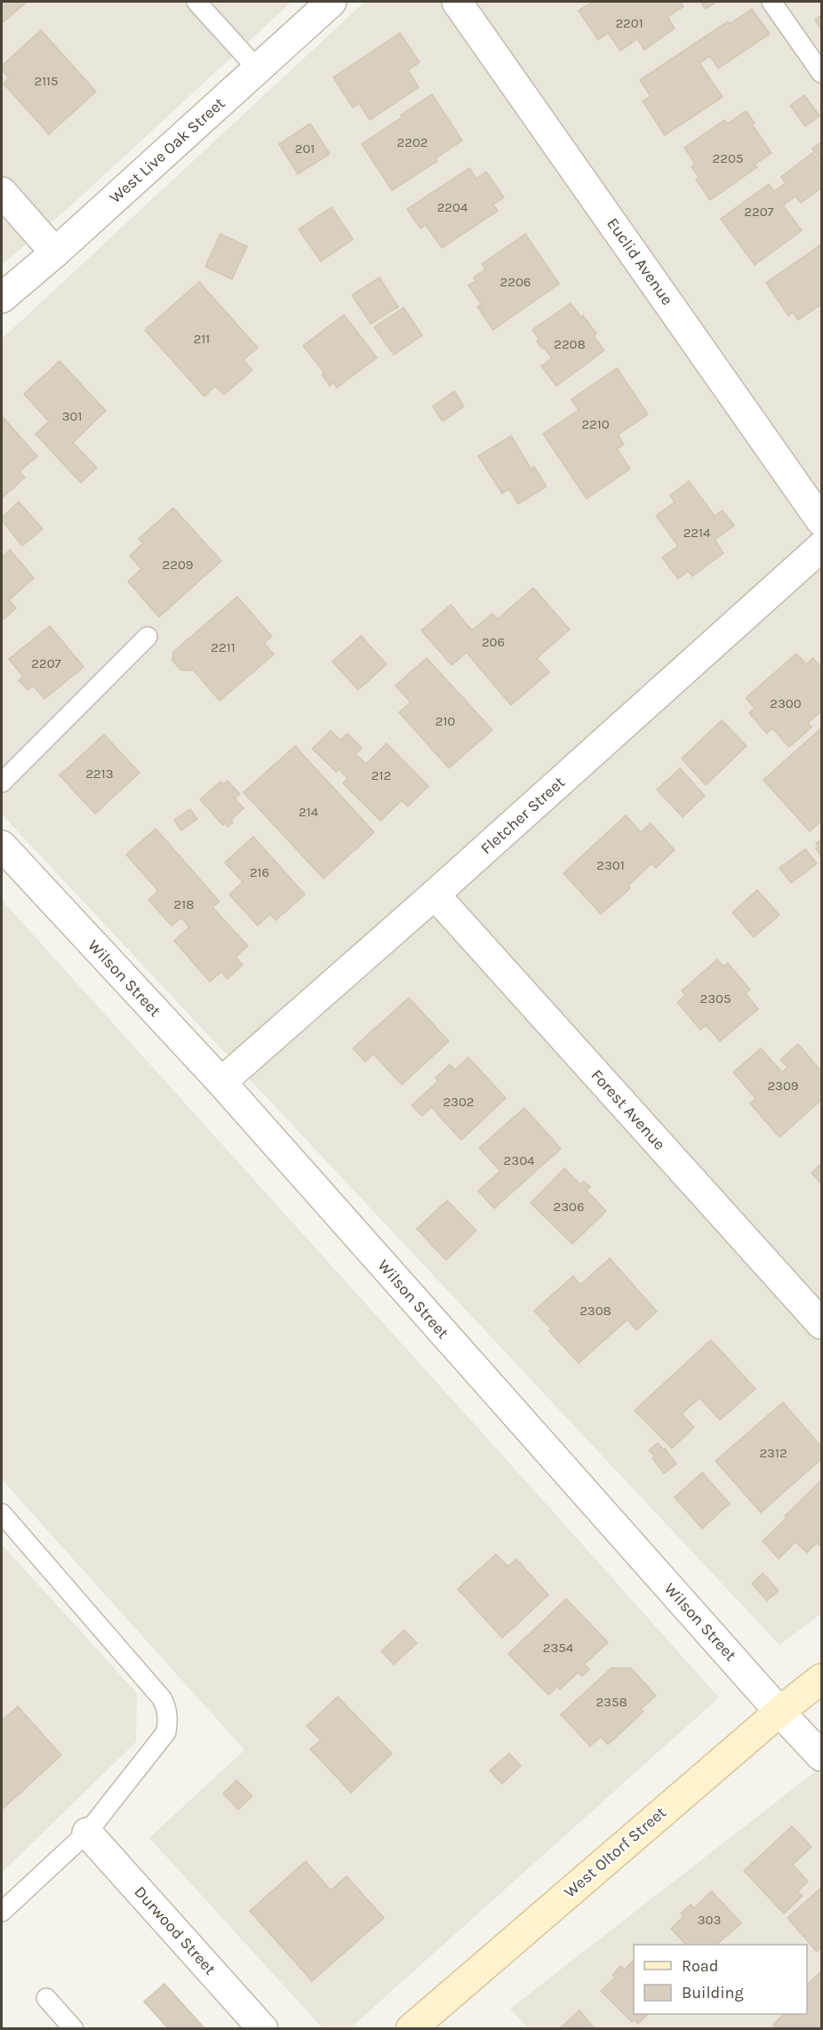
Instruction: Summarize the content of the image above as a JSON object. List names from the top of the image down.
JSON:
{
  "streets": {
    "main road": ["West Oltorf Street"],
    "street": [
      "West Live Oak Street",
      "Euclid Avenue",
      "Fletcher Street",
      "Wilson Street",
      "Forest Avenue",
      "Durwood Street"
    ]
  },
  "crossings": [
    ["Fletcher Street", "Wilson Street"],
    ["Fletcher Street", "Forest Avenue"],
    ["Wilson Street", "West Oltorf Street"]
  ],
  "house_numbers": [
    "2201",
    "2115",
    "2202",
    "201",
    "2205",
    "2204",
    "2207",
    "2206",
    "211",
    "2208",
    "301",
    "2210",
    "2214",
    "2209",
    "206",
    "2211",
    "2207",
    "2300",
    "210",
    "2213",
    "212",
    "214",
    "2301",
    "216",
    "218",
    "2305",
    "2309",
    "2302",
    "2304",
    "2306",
    "2308",
    "2312",
    "2354",
    "2358",
    "303"
  ],
  "legend": ["Road", "Building"]
}
